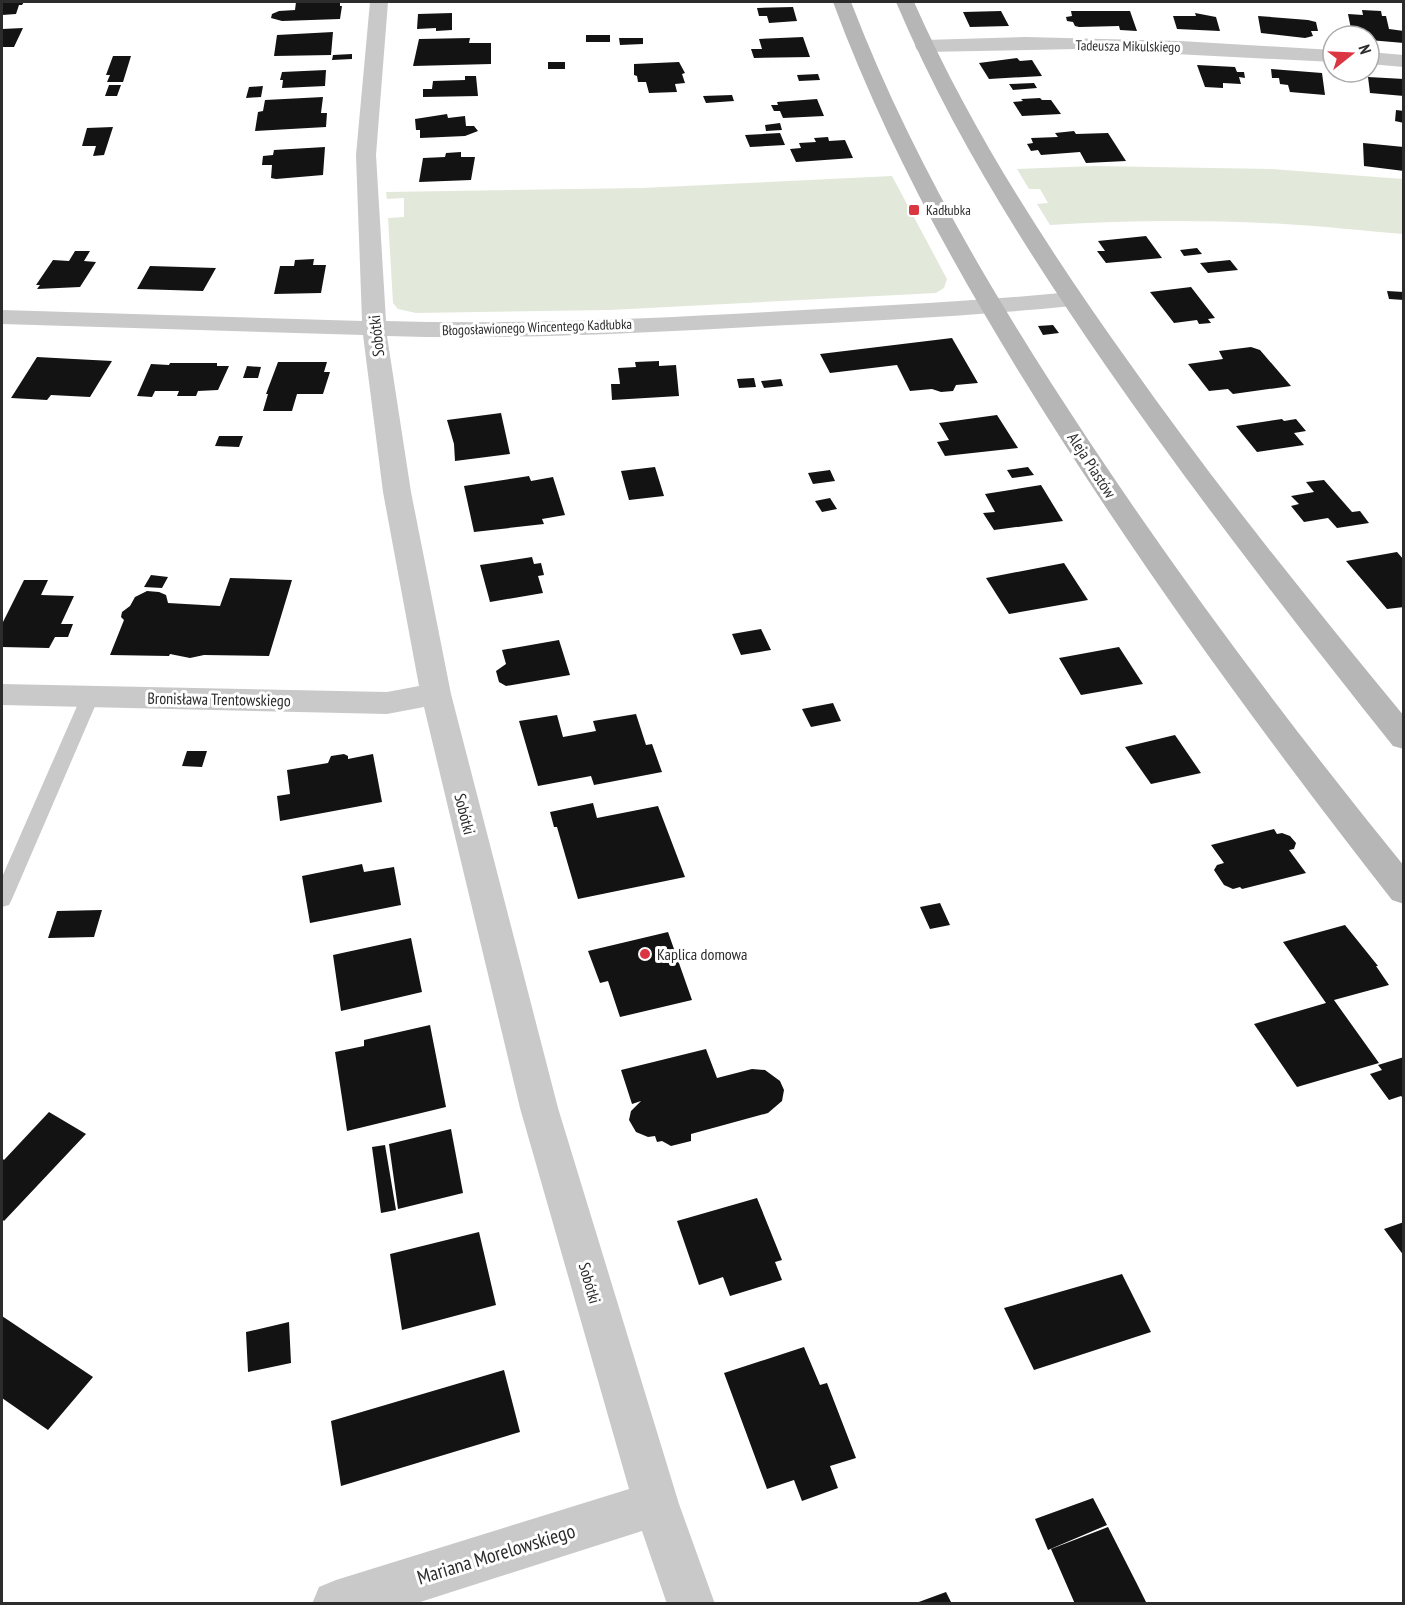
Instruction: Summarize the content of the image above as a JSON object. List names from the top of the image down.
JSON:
{
  "streets": {
    "street": [
      "Tadeusza Mikulskiego",
      "Błogosławionego Wincentego Kadłubka",
      "Sobótki",
      "Aleja Piastów",
      "Bronisława Trentowskiego",
      "Mariana Morelowskiego"
    ]
  },
  "crossings": [
    ["Błogosławionego Wincentego Kadłubka", "Sobótki"],
    ["Błogosławionego Wincentego Kadłubka", "Aleja Piastów"],
    ["Sobótki", "Bronisława Trentowskiego"],
    ["Sobótki", "Mariana Morelowskiego"]
  ],
  "places": {
    "transit": ["Kadłubka"],
    "other": ["Kaplica domowa"]
  },
  "north": "right"
}
